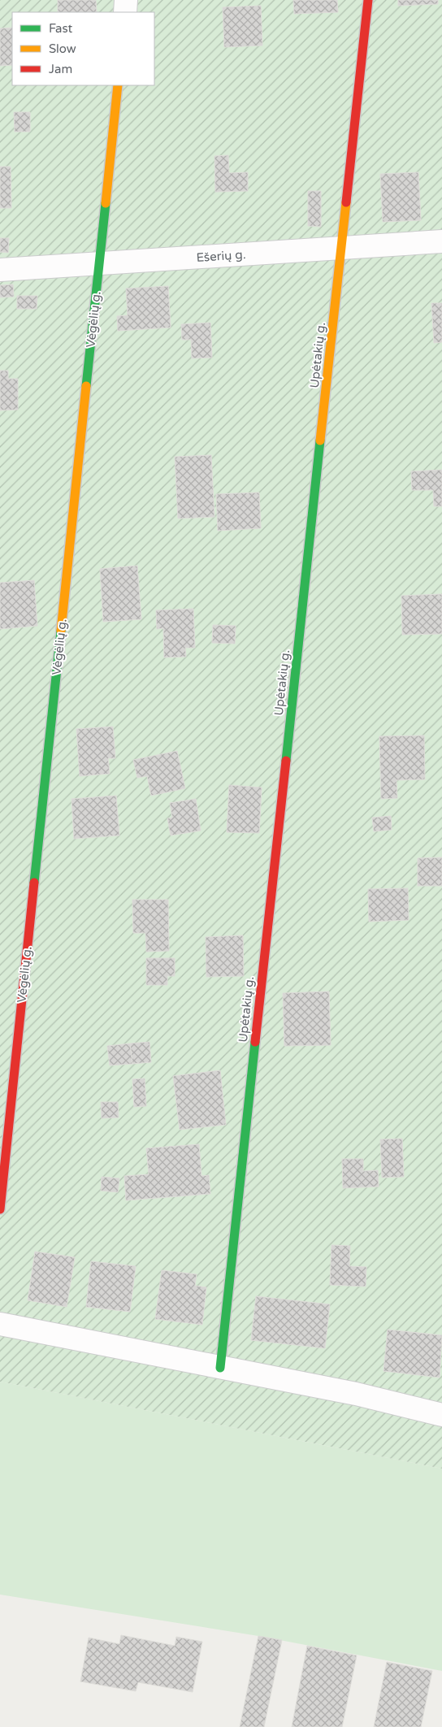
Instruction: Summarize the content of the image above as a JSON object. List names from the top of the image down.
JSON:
{
  "streets": {
    "street": ["Ešerių g.", "Vėgėlių g.", "Upėtakių g."]
  },
  "crossings": [
    ["Ešerių g.", "Vėgėlių g."],
    ["Ešerių g.", "Upėtakių g."]
  ],
  "legend": ["Fast", "Slow", "Jam"]
}
